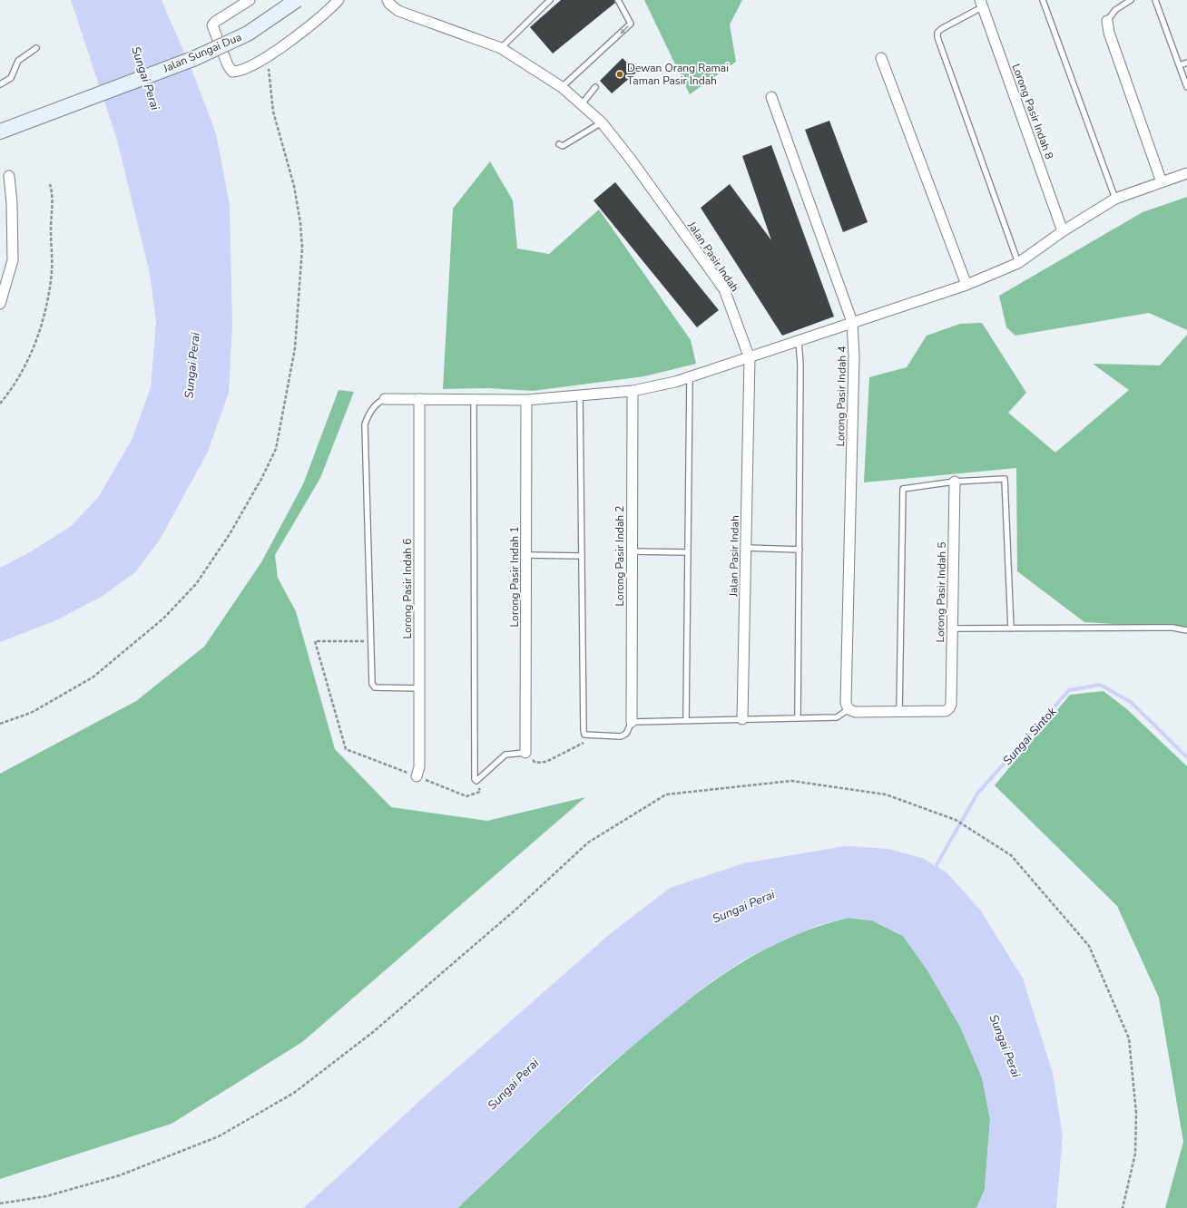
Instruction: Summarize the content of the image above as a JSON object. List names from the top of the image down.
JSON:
{
  "streets": {
    "main road": ["Jalan Sungai Dua"],
    "street": [
      "Lorong Pasir Indah 8",
      "Jalan Pasir Indah",
      "Lorong Pasir Indah 4",
      "Lorong Pasir Indah 2",
      "Lorong Pasir Indah 1",
      "Lorong Pasir Indah 6",
      "Lorong Pasir Indah 5"
    ]
  },
  "water": ["Sungai Perai", "Sungai Sintok"],
  "places": ["Dewan Orang Ramai Taman Pasir Indah"]
}
